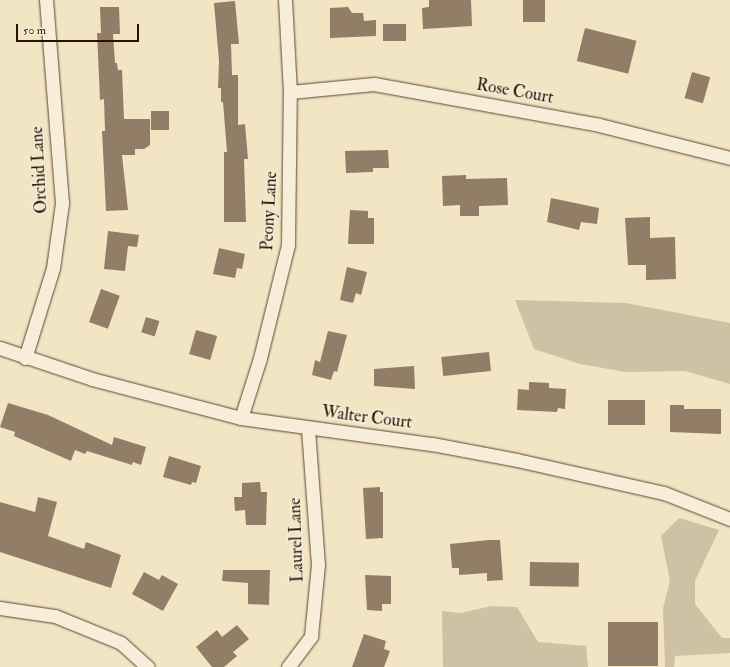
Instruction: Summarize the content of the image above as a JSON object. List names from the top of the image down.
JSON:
{
  "streets": {
    "street": [
      "Rose Court",
      "Orchid Lane",
      "Peony Lane",
      "Walter Court",
      "Laurel Lane"
    ]
  },
  "crossings": [
    ["Rose Court", "Peony Lane"],
    ["Orchid Lane", "Walter Court"],
    ["Peony Lane", "Walter Court"],
    ["Walter Court", "Laurel Lane"]
  ],
  "scale_bar": "50 m"
}
